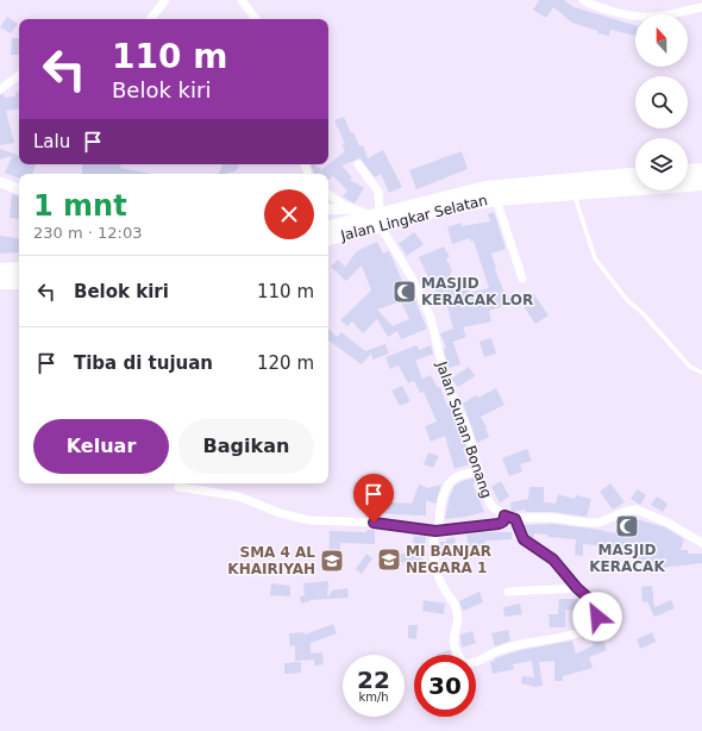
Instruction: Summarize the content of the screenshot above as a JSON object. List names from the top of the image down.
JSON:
{
  "streets": {
    "highway": ["Jalan Lingkar Selatan"],
    "street": ["Jalan Sunan Bonang"]
  },
  "crossings": [
    ["Jalan Lingkar Selatan", "Jalan Sunan Bonang"]
  ],
  "places": {
    "mosque": ["MASJID KERACAK LOR", "MASJID KERACAK"],
    "school or university": ["MI BANJAR NEGARA 1", "SMA 4 AL KHAIRIYAH"]
  },
  "north": "top",
  "page": {
    "turn": ["110 m", "Belok kiri"],
    "then": "Lalu",
    "heading": ["1 mnt", "230 m · 12:03"],
    "list": [
      {
        "name": "Belok kiri",
        "value": "110 m"
      },
      {
        "name": "Tiba di tujuan",
        "value": "120 m"
      }
    ],
    "buttons": ["Keluar", "Bagikan"],
    "speed": "22 km/h",
    "limit": "30"
  }
}
